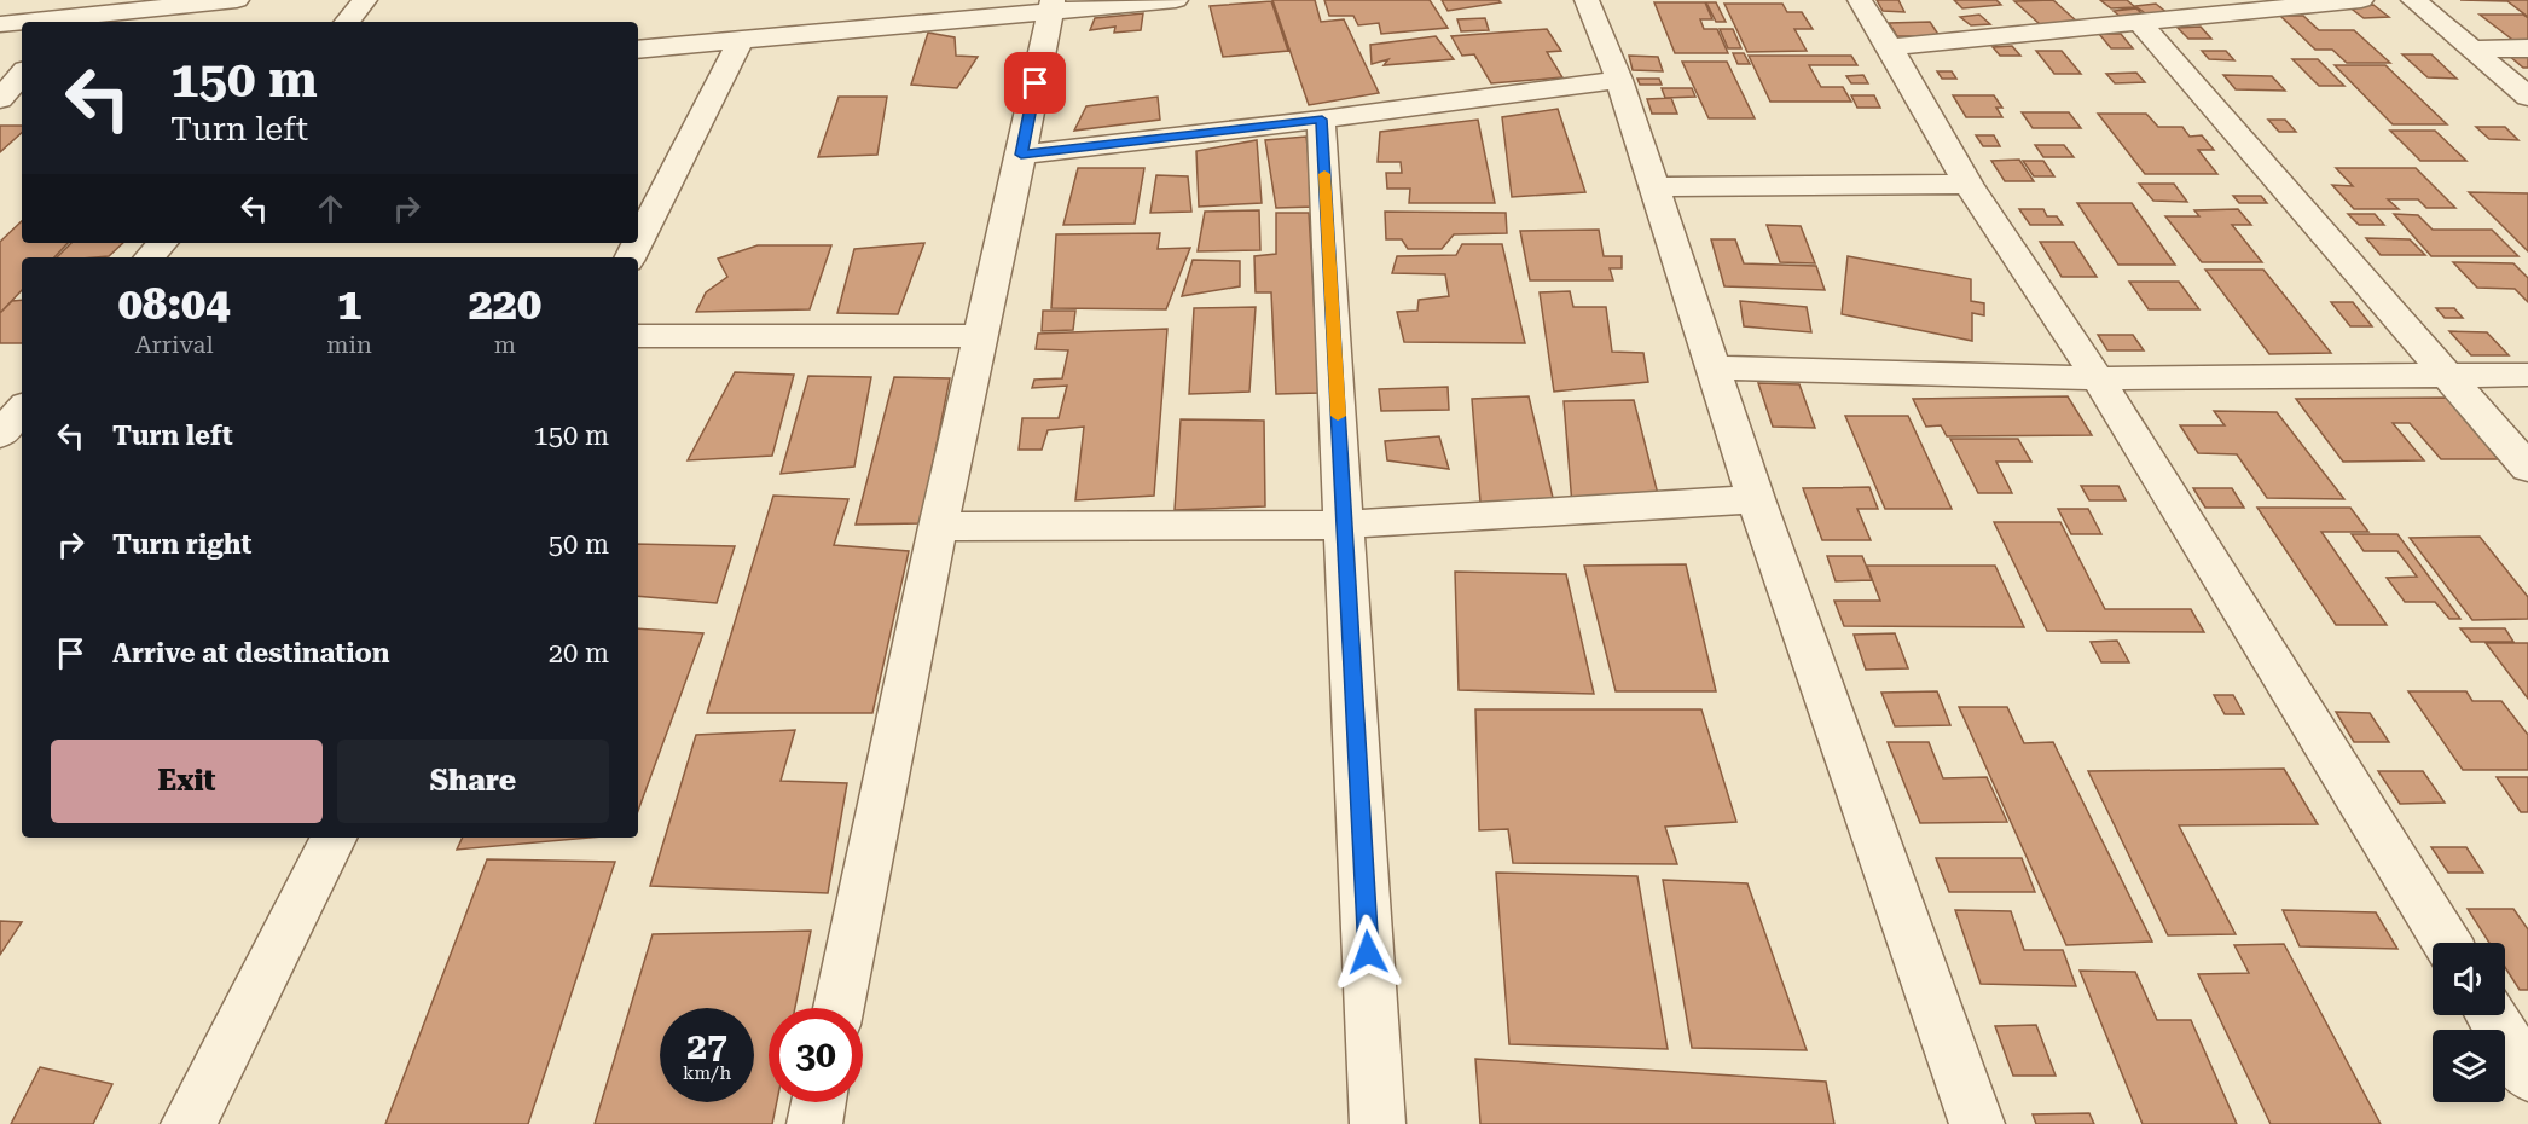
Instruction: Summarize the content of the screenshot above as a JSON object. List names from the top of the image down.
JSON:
{
  "page": {
    "turn": ["150 m", "Turn left"],
    "eta": [
      "08:04",
      "Arrival",
      "1",
      "min",
      "220",
      "m"
    ],
    "list": [
      {
        "name": "Turn left",
        "value": "150 m"
      },
      {
        "name": "Turn right",
        "value": "50 m"
      },
      {
        "name": "Arrive at destination",
        "value": "20 m"
      }
    ],
    "buttons": ["Exit", "Share"],
    "speed": "27 km/h",
    "limit": "30"
  }
}
